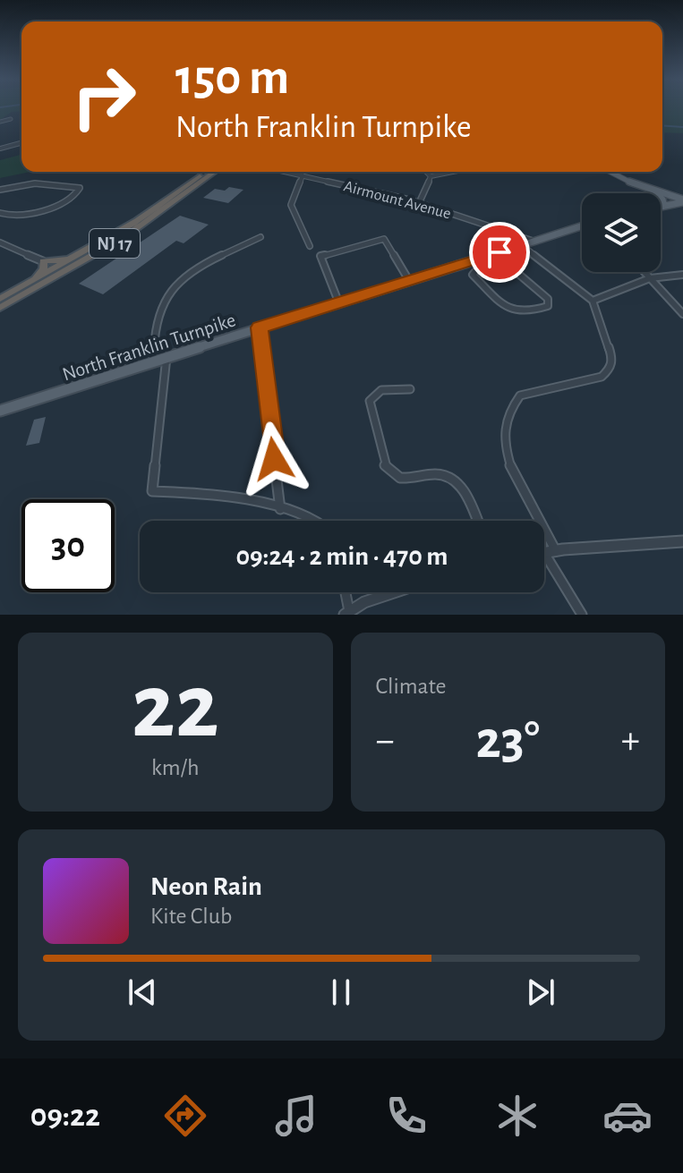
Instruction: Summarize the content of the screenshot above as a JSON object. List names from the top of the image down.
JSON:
{
  "streets": {
    "highway": ["NJ 17"],
    "main road": ["North Franklin Turnpike"],
    "street": ["Airmount Avenue"]
  },
  "crossings": [
    ["Airmount Avenue", "North Franklin Turnpike"]
  ],
  "page": {
    "turn": ["150 m", "North Franklin Turnpike"],
    "limit": "30",
    "trip": "09:24 · 2 min · 470 m",
    "tile": [
      ["22", "km/h"],
      "Climate"
    ],
    "heat": ["−", "23°", "+"],
    "song": ["Neon Rain", "Kite Club"],
    "tabs": "09:22"
  }
}
